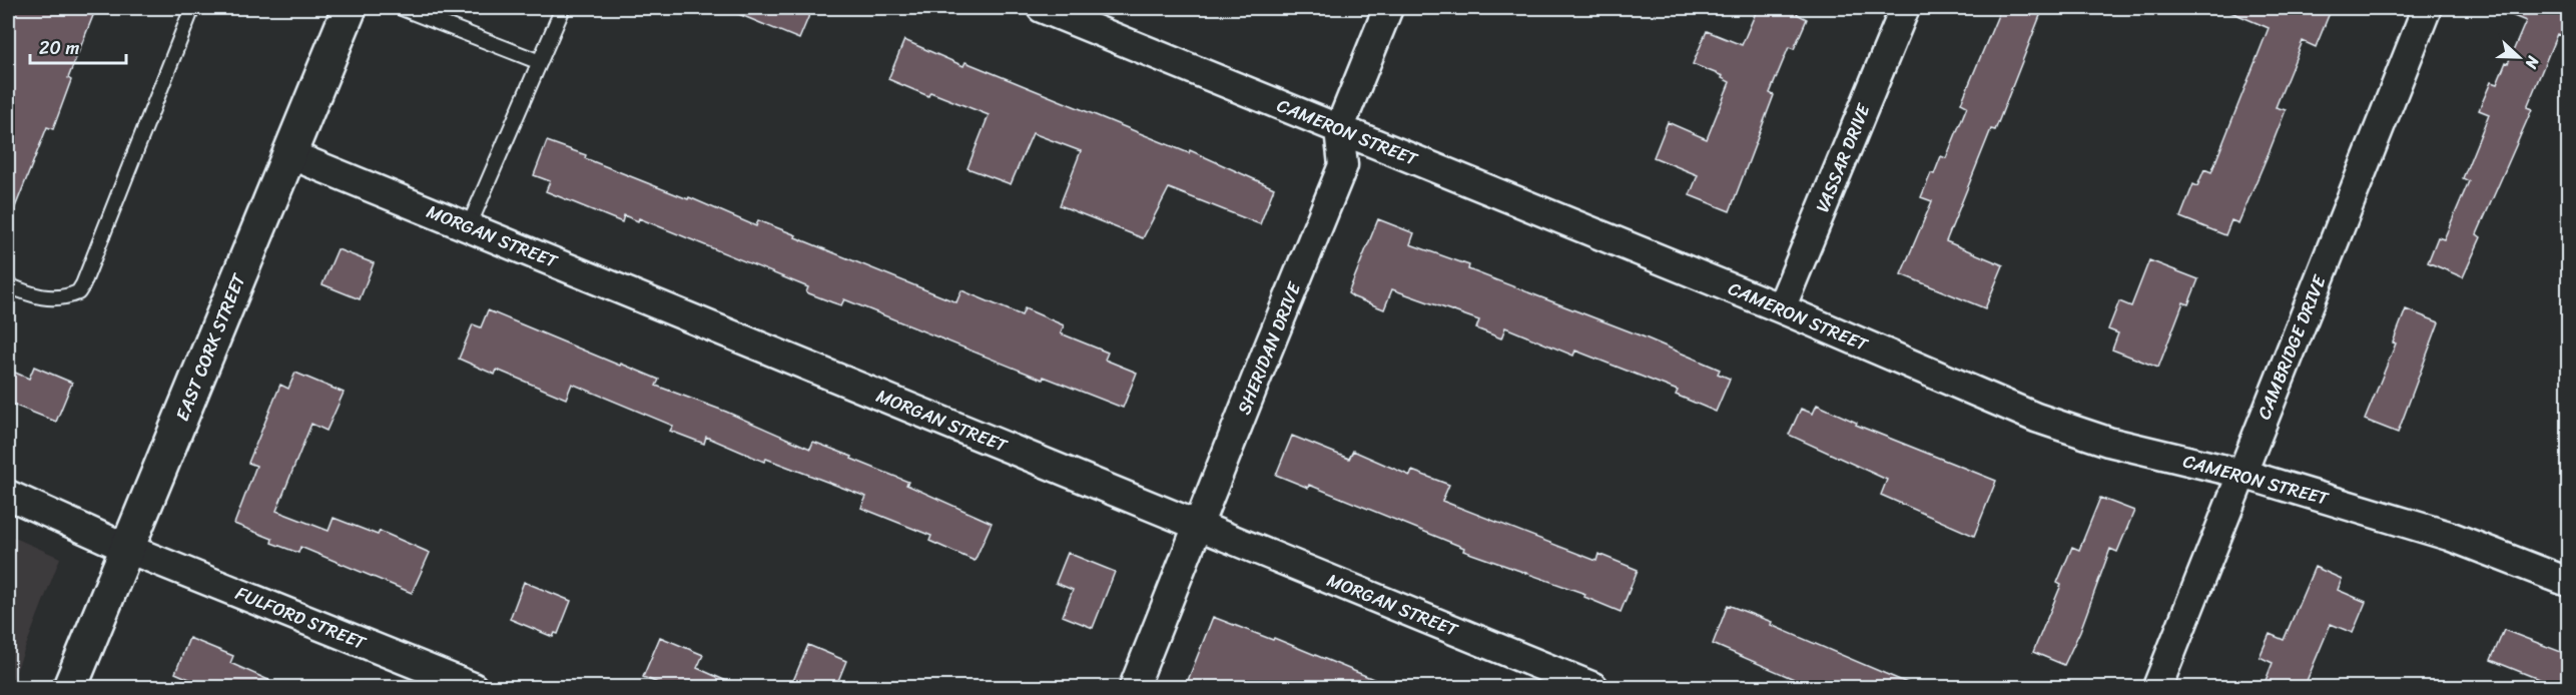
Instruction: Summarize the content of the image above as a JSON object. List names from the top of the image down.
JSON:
{
  "streets": {
    "street": [
      "CAMERON STREET",
      "VASSAR DRIVE",
      "MORGAN STREET",
      "EAST CORK STREET",
      "CAMBRIDGE DRIVE",
      "SHERIDAN DRIVE",
      "FULFORD STREET"
    ]
  },
  "crossings": [
    ["CAMERON STREET", "VASSAR DRIVE"],
    ["CAMERON STREET", "CAMBRIDGE DRIVE"],
    ["CAMERON STREET", "SHERIDAN DRIVE"],
    ["MORGAN STREET", "EAST CORK STREET"],
    ["MORGAN STREET", "SHERIDAN DRIVE"],
    ["EAST CORK STREET", "FULFORD STREET"]
  ],
  "scale_bar": "20 m",
  "north": "right"
}
